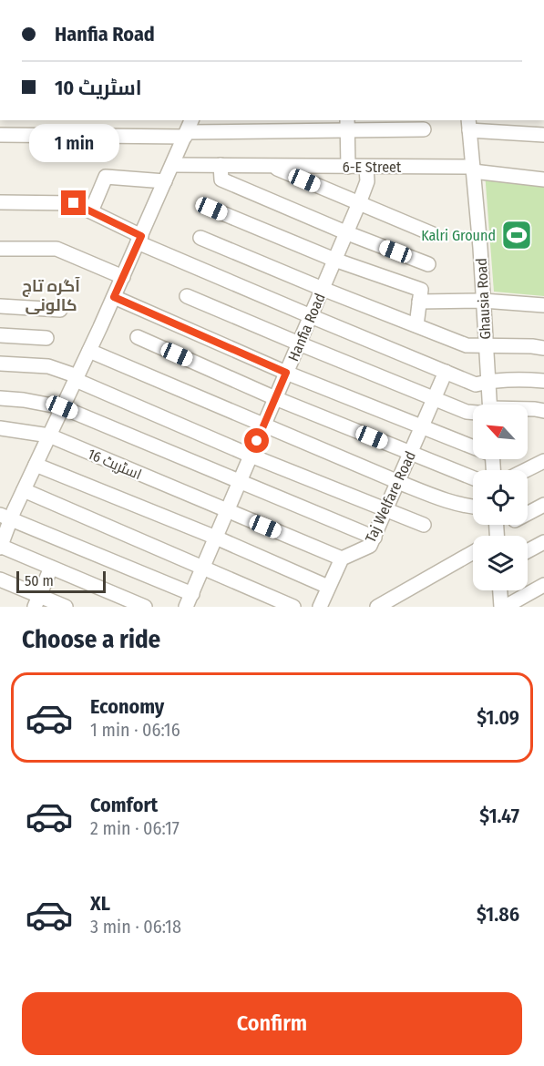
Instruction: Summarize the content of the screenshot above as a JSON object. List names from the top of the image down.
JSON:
{
  "streets": {
    "street": [
      "6-E Street",
      "Ghausia Road",
      "Hanfia Road",
      "اسٹریٹ 16",
      "Taj Welfare Road"
    ]
  },
  "crossings": [
    ["6-E Street", "Ghausia Road"],
    ["6-E Street", "Hanfia Road"],
    ["Hanfia Road", "اسٹریٹ 16"],
    ["اسٹریٹ 16", "Taj Welfare Road"]
  ],
  "districts": ["آگرہ تاج کالونی"],
  "places": {
    "sports": ["Kalri Ground"]
  },
  "scale_bar": "50 m",
  "north": "top left",
  "page": {
    "banner": ["Hanfia Road", "اسٹریٹ 10"],
    "bubble": "1 min",
    "scale": "50 m",
    "heading": "Choose a ride",
    "list": [
      {
        "name": "Economy",
        "note": "1 min · 06:16",
        "value": "$1.09"
      },
      {
        "name": "Comfort",
        "note": "2 min · 06:17",
        "value": "$1.47"
      },
      {
        "name": "XL",
        "note": "3 min · 06:18",
        "value": "$1.86"
      }
    ],
    "buttons": "Confirm"
  }
}
